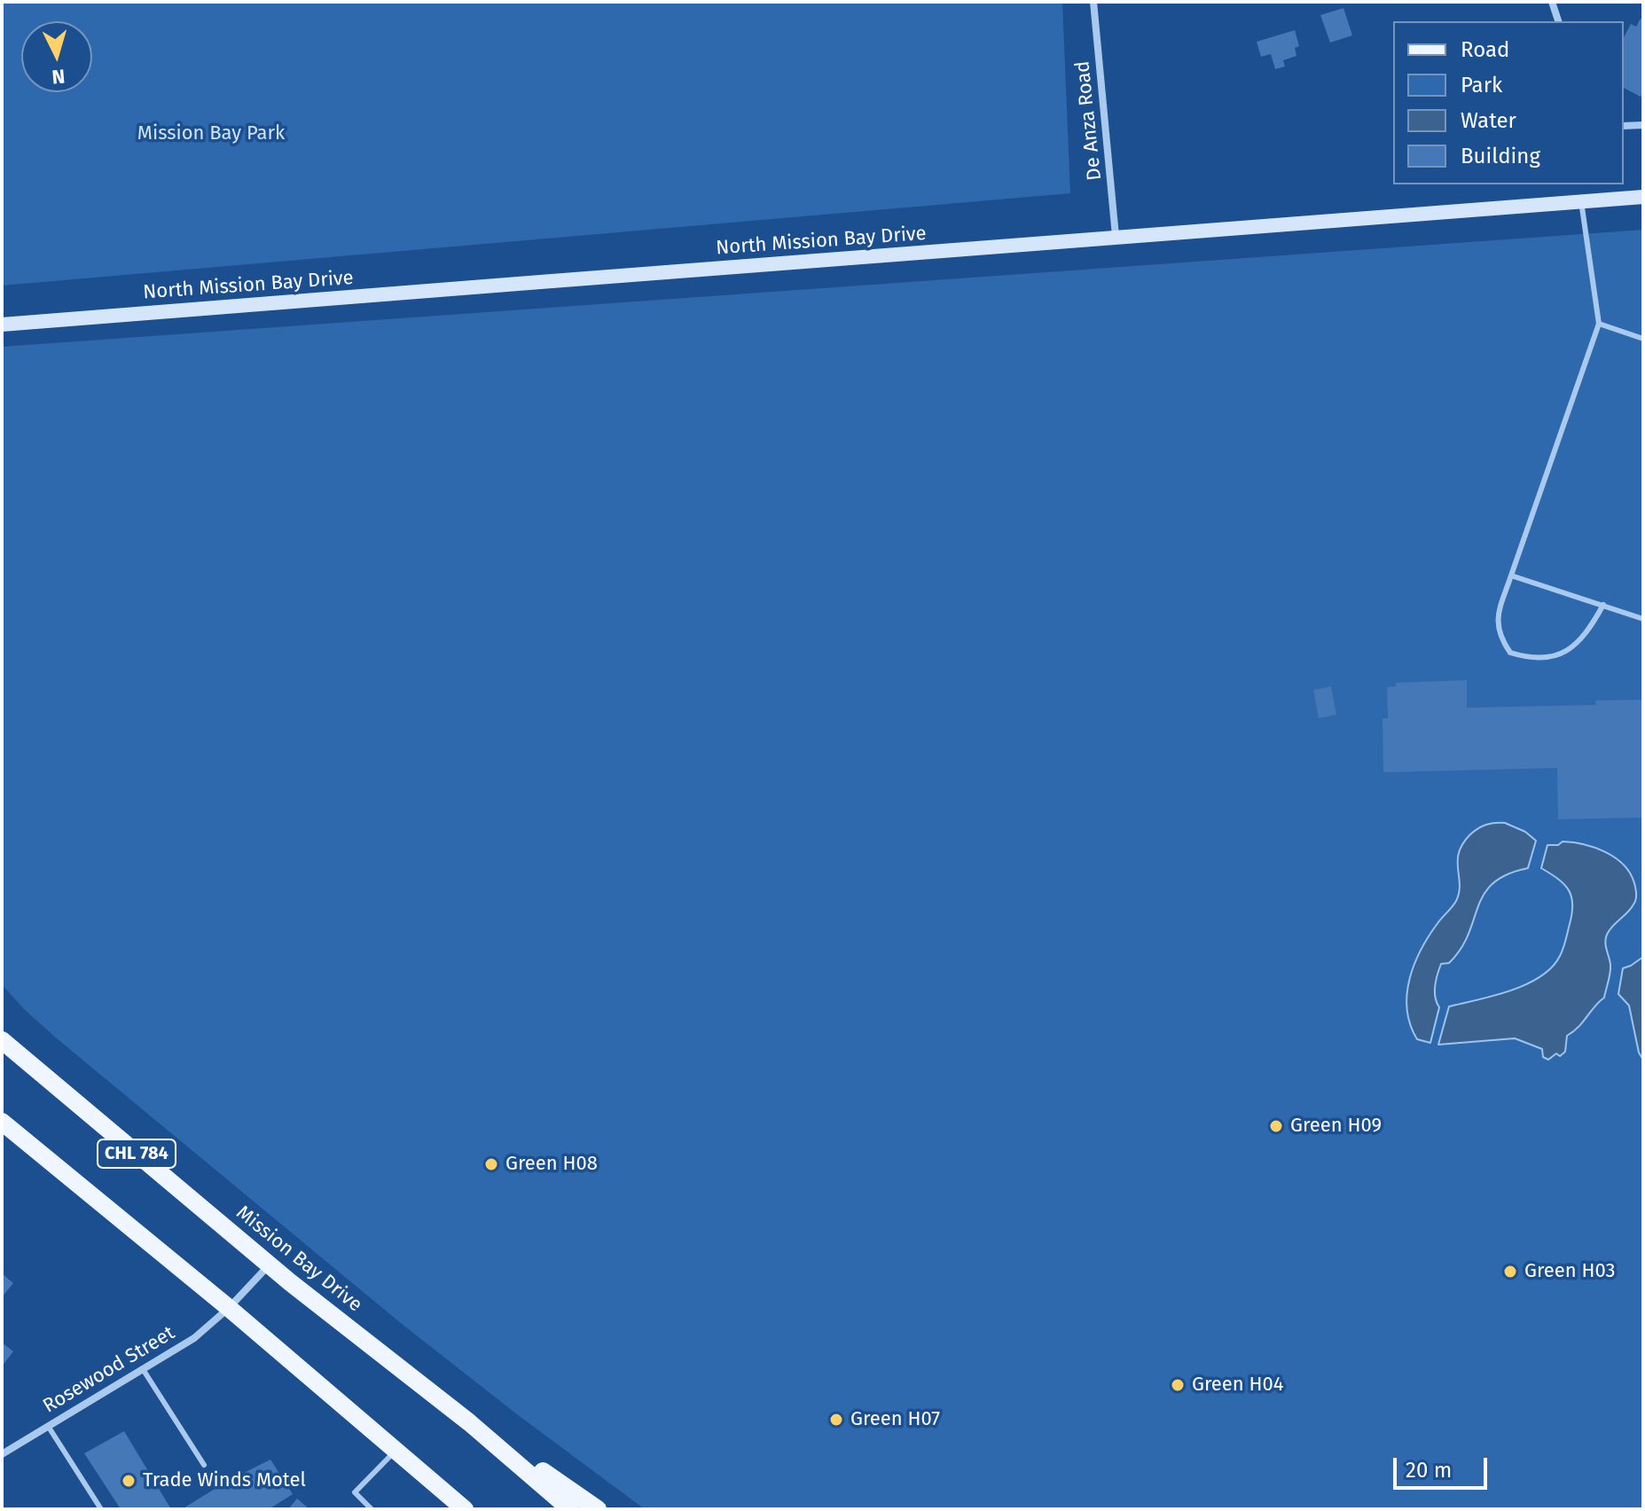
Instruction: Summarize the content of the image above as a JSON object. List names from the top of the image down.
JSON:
{
  "streets": {
    "main road": ["CHL 784", "Mission Bay Drive"],
    "street": ["De Anza Road", "North Mission Bay Drive", "Rosewood Street"]
  },
  "crossings": [
    ["De Anza Road", "North Mission Bay Drive"],
    ["CHL 784", "Rosewood Street"],
    ["Mission Bay Drive", "Rosewood Street"]
  ],
  "parks": ["Mission Bay Park"],
  "places": [
    "Green H09",
    "Green H08",
    "Green H03",
    "Green H04",
    "Green H07",
    "Trade Winds Motel"
  ],
  "legend": [
    "Road",
    "Park",
    "Water",
    "Building"
  ],
  "scale_bar": "20 m",
  "north": "bottom"
}
